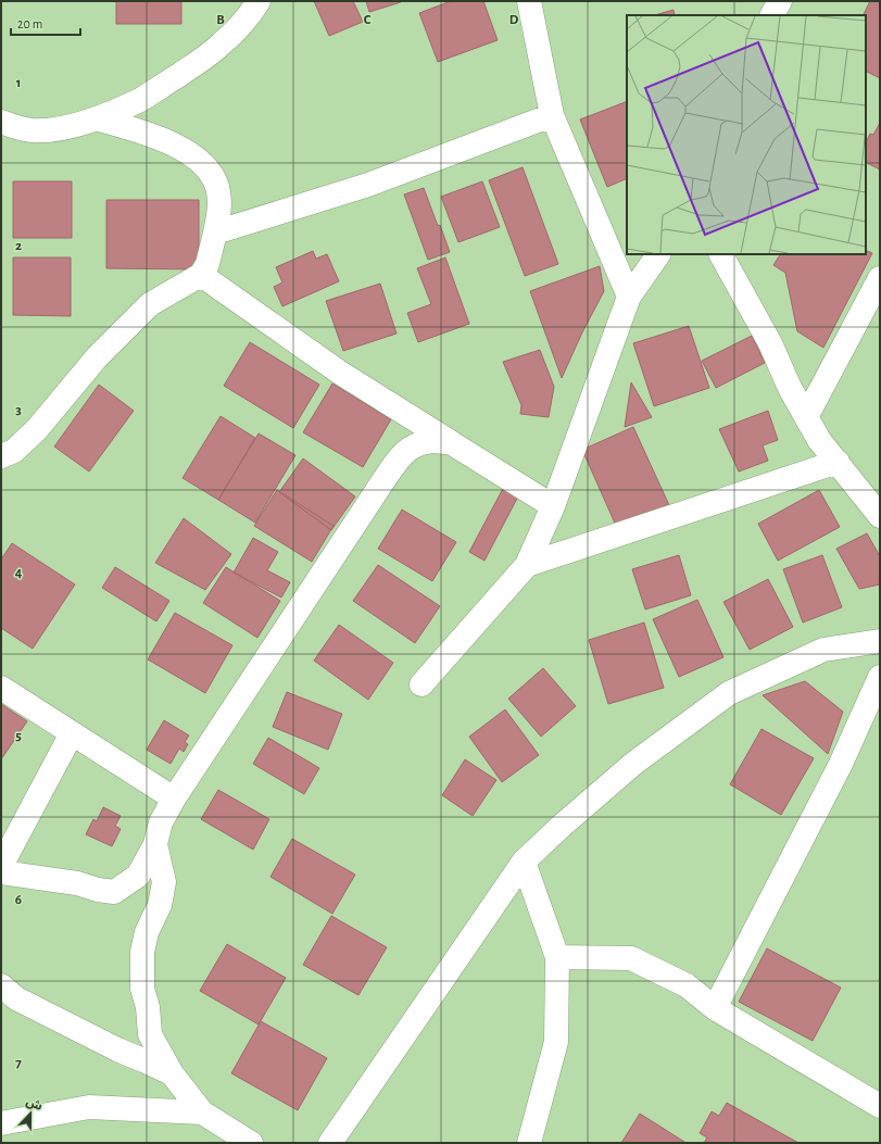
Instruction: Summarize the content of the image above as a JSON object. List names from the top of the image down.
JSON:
{
  "scale_bar": "20 m",
  "north": "top",
  "grid": {
    "columns": ["B", "C", "D"],
    "rows": [
      "1",
      "2",
      "3",
      "4",
      "5",
      "6",
      "7"
    ]
  }
}
